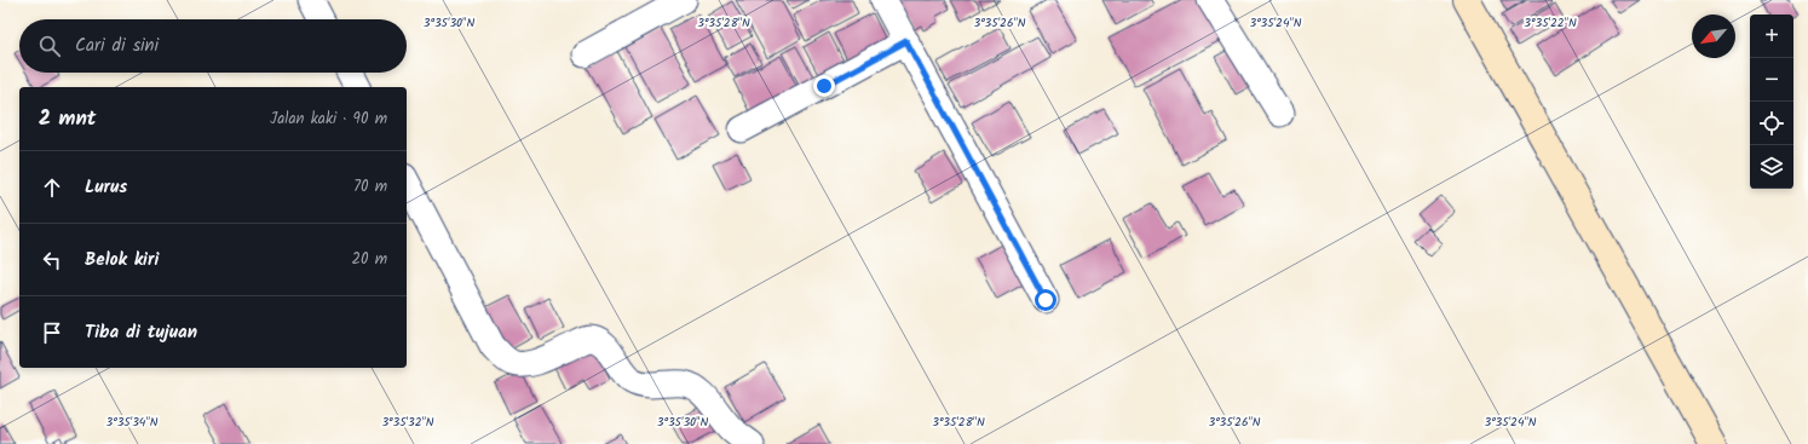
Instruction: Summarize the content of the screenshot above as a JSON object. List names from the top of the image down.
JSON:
{
  "north": "bottom left",
  "page": {
    "map_buttons": ["+", "−"],
    "search": "Cari di sini",
    "heading": ["2 mnt", "Jalan kaki · 90 m"],
    "list": [
      ["Lurus", "70 m"],
      ["Belok kiri", "20 m"],
      "Tiba di tujuan"
    ]
  },
  "coordinates": [
    "3°35'30\"N",
    "3°35'28\"N",
    "3°35'26\"N",
    "3°35'24\"N",
    "3°35'22\"N",
    "3°35'34\"N",
    "3°35'32\"N"
  ]
}
